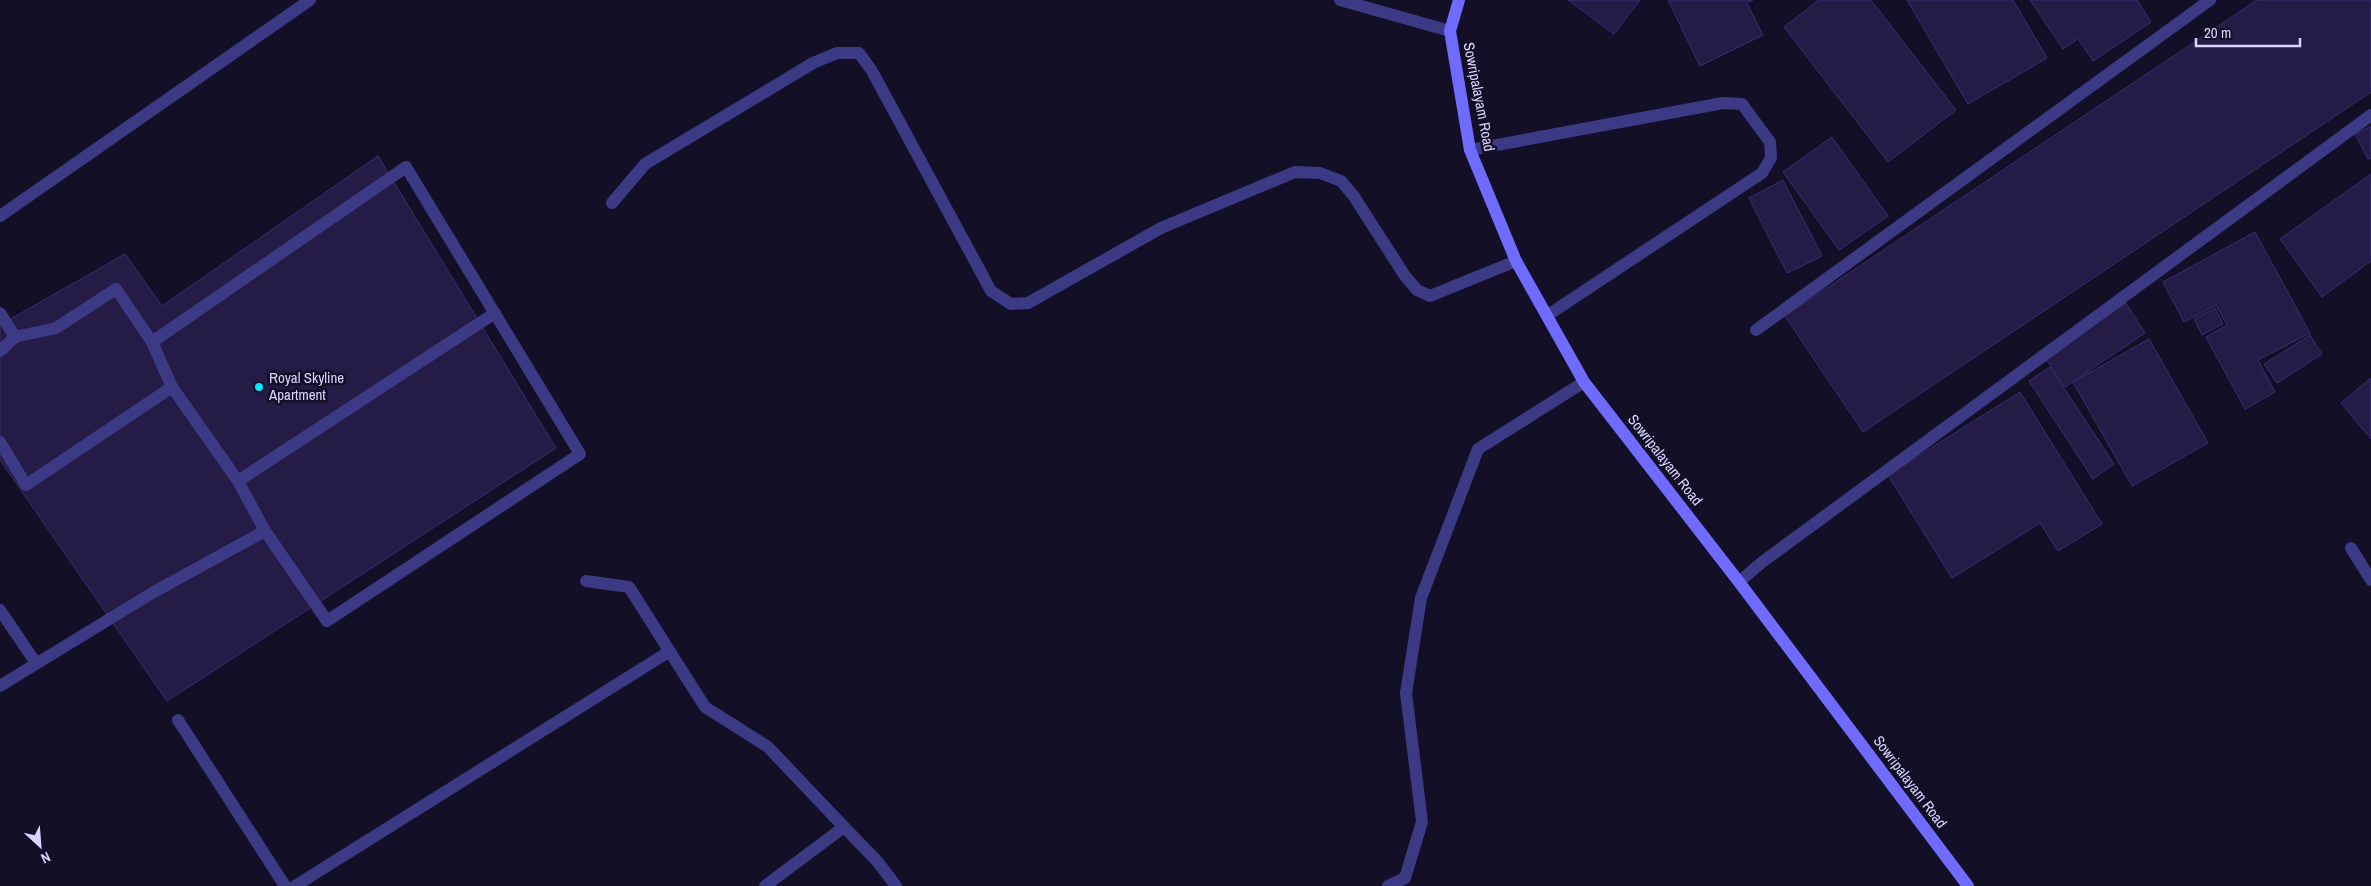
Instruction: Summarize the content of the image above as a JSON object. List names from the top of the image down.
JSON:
{
  "streets": {
    "street": ["Sowripalayam Road"]
  },
  "places": ["Royal Skyline Apartment"],
  "scale_bar": "20 m",
  "north": "bottom right"
}
